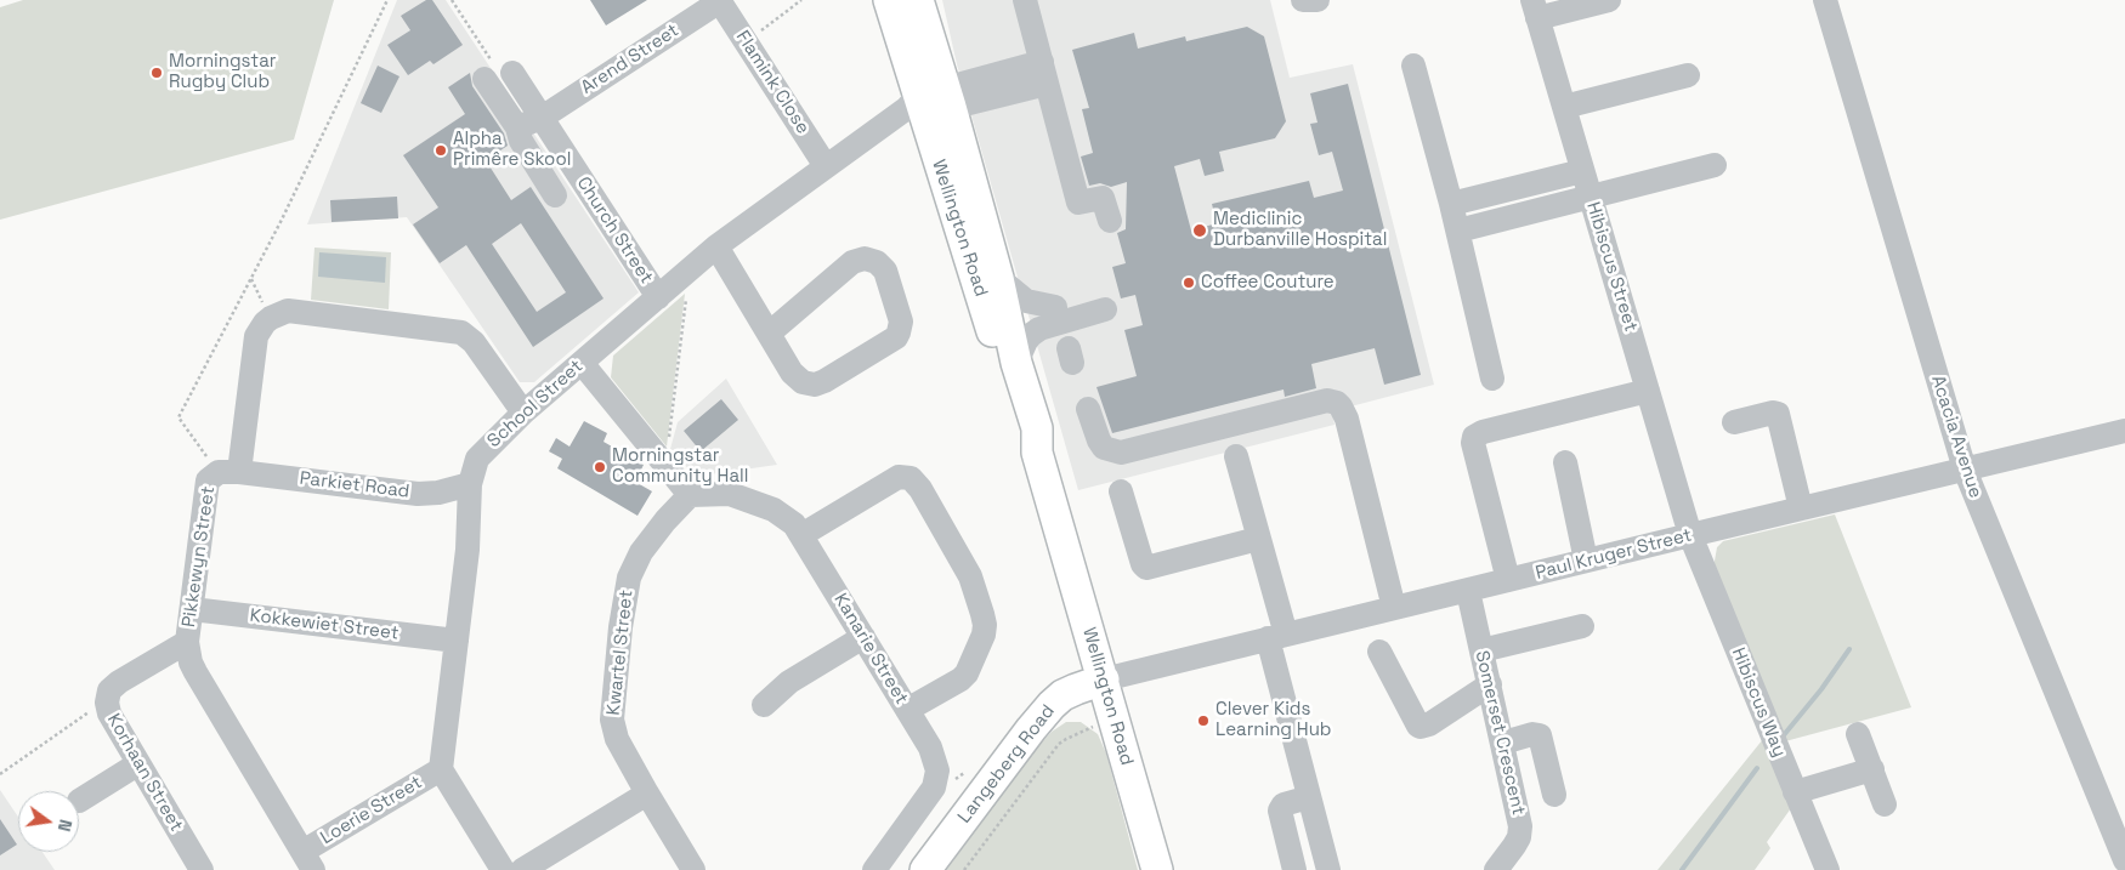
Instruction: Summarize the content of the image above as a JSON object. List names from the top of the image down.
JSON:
{
  "streets": {
    "main road": ["Wellington Road", "Langeberg Road"],
    "street": [
      "Arend Street",
      "Flamink Close",
      "Church Street",
      "Hibiscus Street",
      "School Street",
      "Acacia Avenue",
      "Parkiet Road",
      "Paul Kruger Street",
      "Pikkewyn Street",
      "Kokkewiet Street",
      "Kanarie Street",
      "Kwartel Street",
      "Hibiscus Way",
      "Somerset Crescent",
      "Korhaan Street",
      "Loerie Street"
    ]
  },
  "crossings": [
    ["Arend Street", "Flamink Close"],
    ["Arend Street", "Church Street"],
    ["Flamink Close", "School Street"],
    ["Wellington Road", "School Street"],
    ["Wellington Road", "Paul Kruger Street"],
    ["Wellington Road", "Langeberg Road"],
    ["Church Street", "School Street"],
    ["Hibiscus Street", "Paul Kruger Street"],
    ["Hibiscus Street", "Hibiscus Way"],
    ["School Street", "Parkiet Road"],
    ["School Street", "Kokkewiet Street"],
    ["School Street", "Loerie Street"],
    ["Acacia Avenue", "Paul Kruger Street"],
    ["Parkiet Road", "Pikkewyn Street"],
    ["Paul Kruger Street", "Hibiscus Way"],
    ["Paul Kruger Street", "Somerset Crescent"],
    ["Paul Kruger Street", "Langeberg Road"],
    ["Pikkewyn Street", "Kokkewiet Street"],
    ["Pikkewyn Street", "Korhaan Street"],
    ["Pikkewyn Street", "Loerie Street"],
    ["Kanarie Street", "Kwartel Street"]
  ],
  "places": [
    "Morningstar Rugby Club",
    "Alpha Primêre Skool",
    "Mediclinic Durbanville Hospital",
    "Coffee Couture",
    "Morningstar Community Hall",
    "Clever Kids Learning Hub"
  ],
  "north": "right"
}
